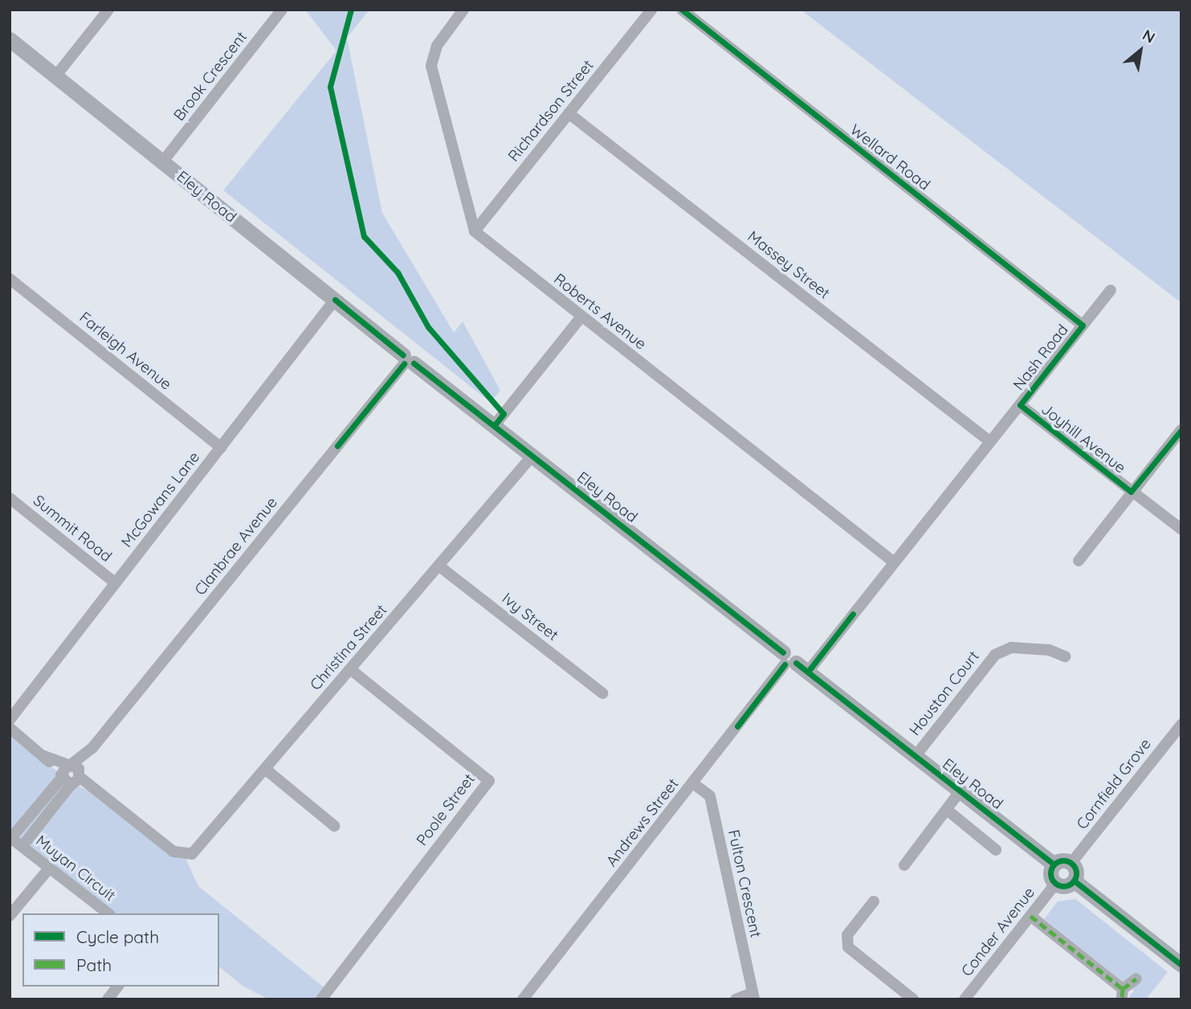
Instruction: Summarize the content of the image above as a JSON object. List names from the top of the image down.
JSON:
{
  "streets": {
    "main road": ["Eley Road"],
    "street": [
      "Brook Crescent",
      "Richardson Street",
      "Wellard Road",
      "Massey Street",
      "Roberts Avenue",
      "Farleigh Avenue",
      "Nash Road",
      "Joyhill Avenue",
      "McGowans Lane",
      "Summit Road",
      "Clanbrae Avenue",
      "Ivy Street",
      "Christina Street",
      "Houston Court",
      "Cornfield Grove",
      "Poole Street",
      "Andrews Street",
      "Muyan Circuit",
      "Fulton Crescent",
      "Conder Avenue"
    ]
  },
  "crossings": [
    ["Brook Crescent", "Eley Road"],
    ["Richardson Street", "Massey Street"],
    ["Richardson Street", "Roberts Avenue"],
    ["Wellard Road", "Nash Road"],
    ["Eley Road", "Nash Road"],
    ["Eley Road", "McGowans Lane"],
    ["Eley Road", "Clanbrae Avenue"],
    ["Eley Road", "Christina Street"],
    ["Eley Road", "Houston Court"],
    ["Eley Road", "Cornfield Grove"],
    ["Eley Road", "Andrews Street"],
    ["Eley Road", "Conder Avenue"],
    ["Massey Street", "Nash Road"],
    ["Roberts Avenue", "Nash Road"],
    ["Farleigh Avenue", "McGowans Lane"],
    ["Nash Road", "Joyhill Avenue"],
    ["Nash Road", "Andrews Street"],
    ["McGowans Lane", "Summit Road"],
    ["Clanbrae Avenue", "Christina Street"],
    ["Clanbrae Avenue", "Muyan Circuit"],
    ["Ivy Street", "Christina Street"],
    ["Christina Street", "Poole Street"],
    ["Christina Street", "Muyan Circuit"],
    ["Cornfield Grove", "Conder Avenue"],
    ["Andrews Street", "Fulton Crescent"]
  ],
  "legend": ["Cycle path", "Path"],
  "north": "top right"
}
